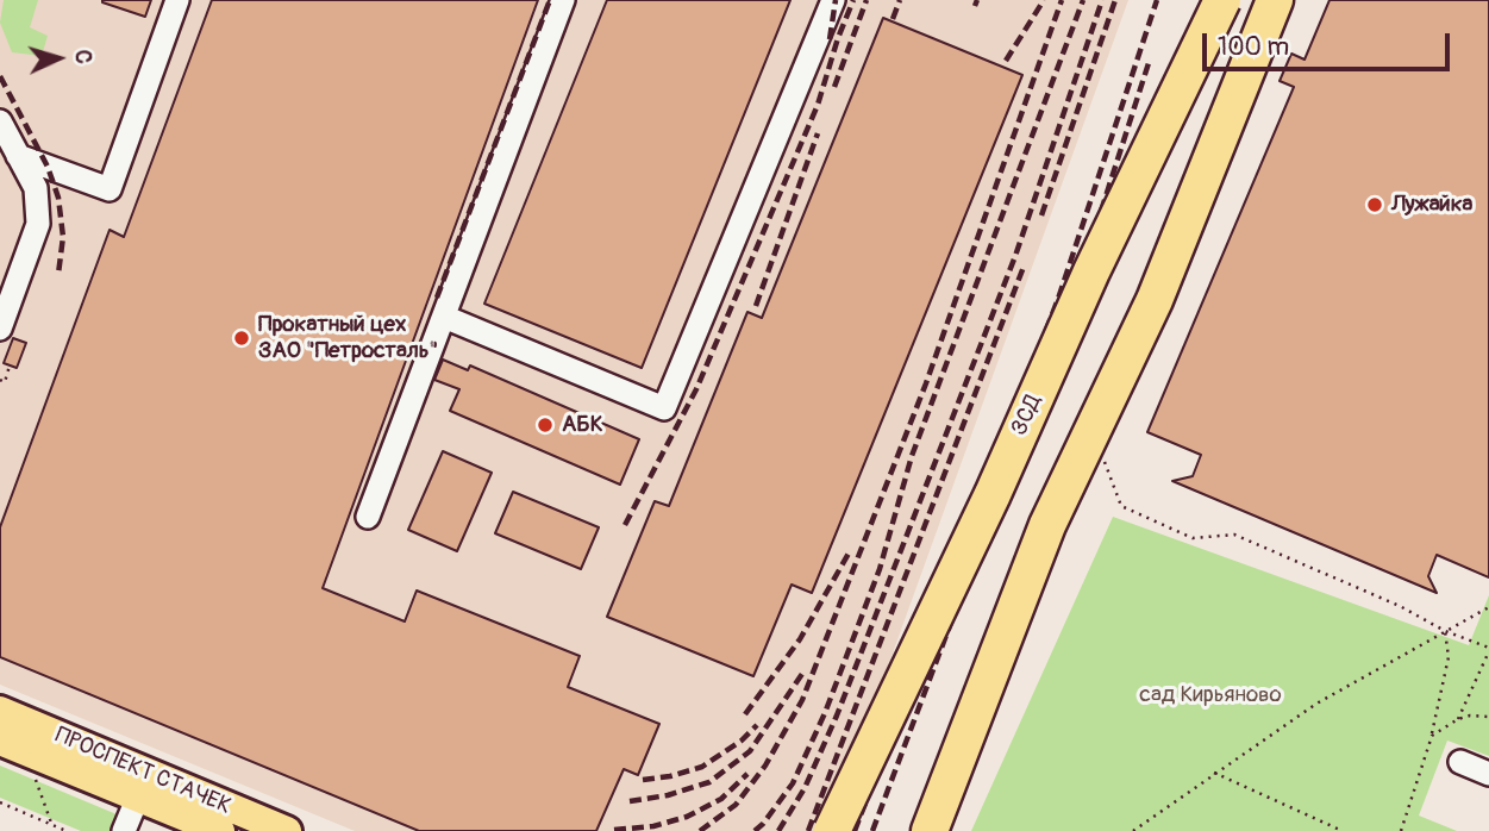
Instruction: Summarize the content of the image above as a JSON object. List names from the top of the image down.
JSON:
{
  "streets": {
    "highway": ["ЗСД"],
    "main road": ["ПРОСПЕКТ СТАЧЕК"]
  },
  "parks": ["сад Кирьяново"],
  "places": ["Лужайка", "Прокатный цех ЗАО \"Петросталь\"", "АБК"],
  "scale_bar": "100 m",
  "north": "right"
}
